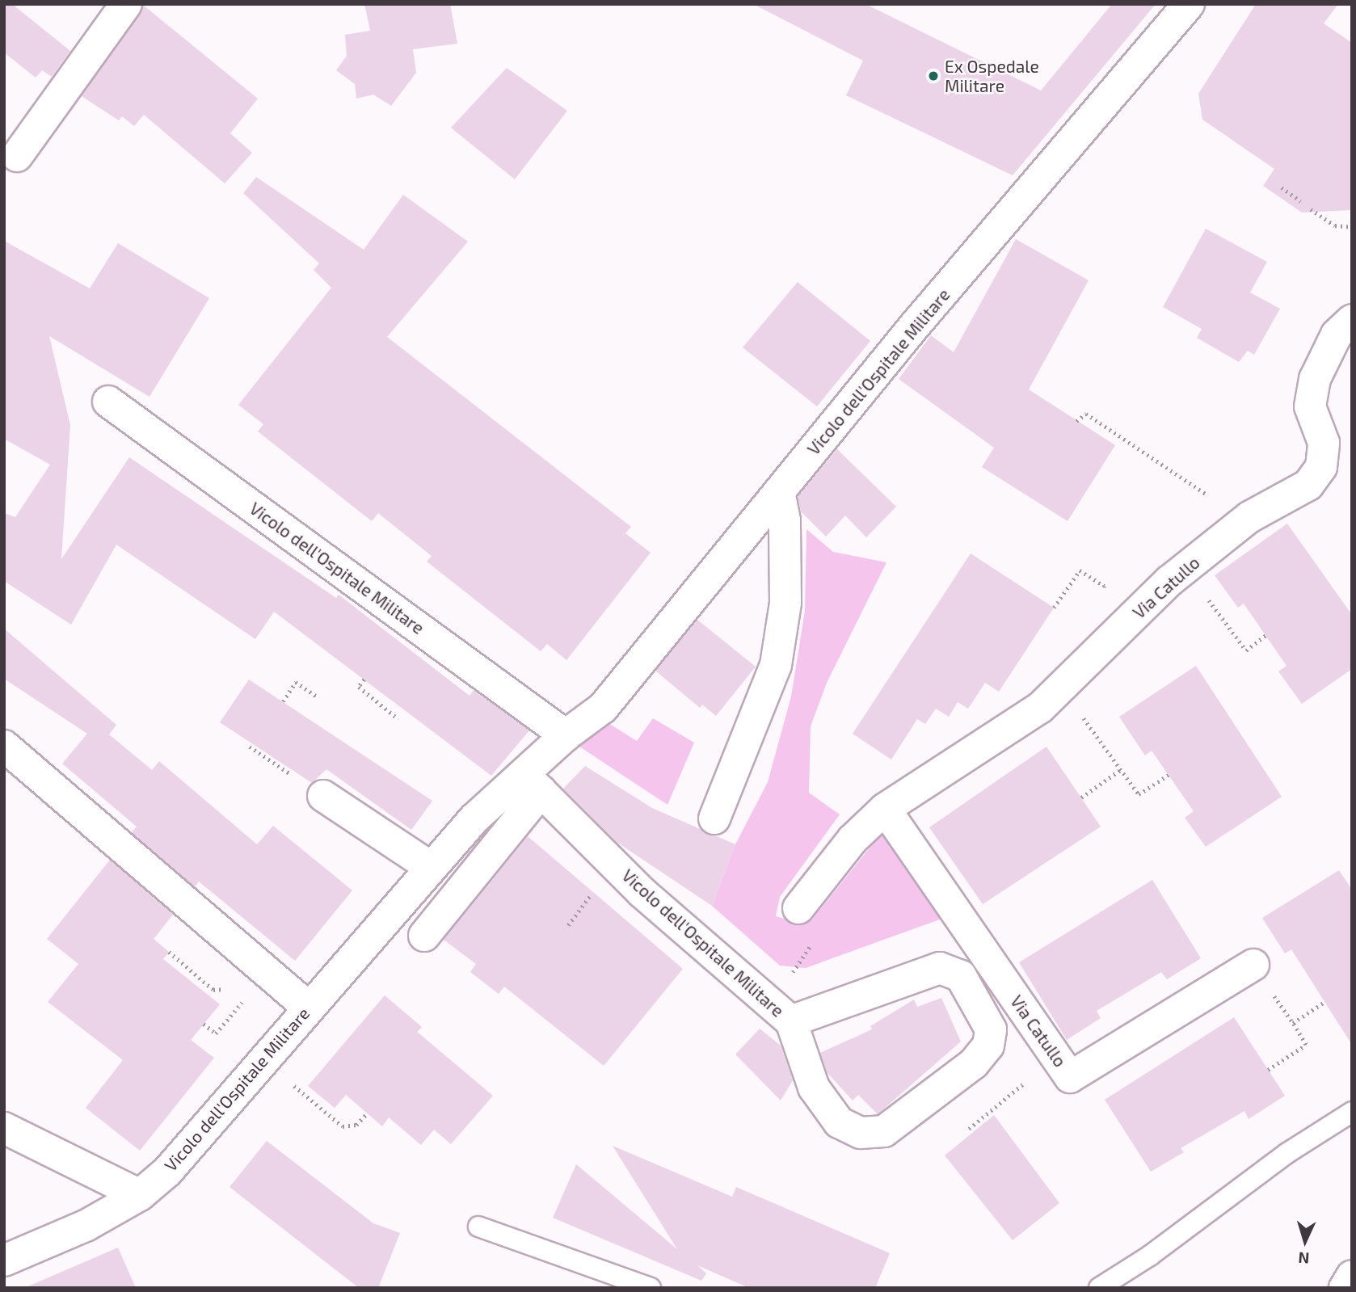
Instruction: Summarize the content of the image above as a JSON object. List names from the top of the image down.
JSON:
{
  "streets": {
    "street": ["Vicolo dell'Ospitale Militare", "Via Catullo"]
  },
  "places": ["Ex Ospedale Militare"],
  "north": "bottom"
}
